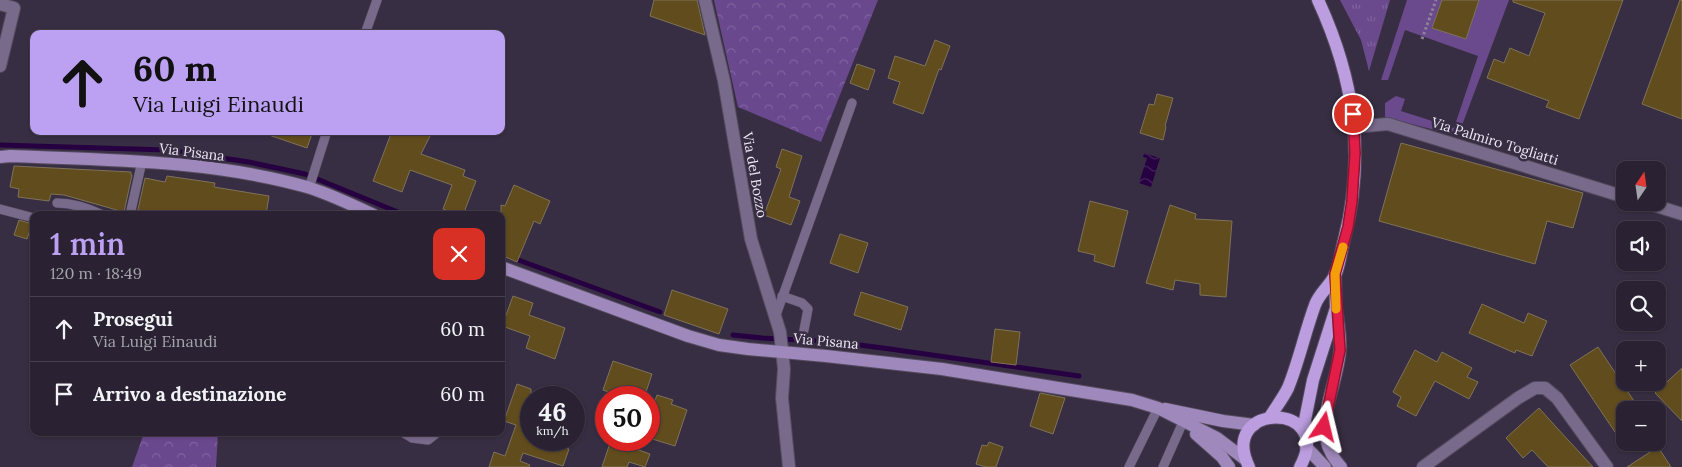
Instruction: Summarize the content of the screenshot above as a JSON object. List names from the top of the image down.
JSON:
{
  "streets": {
    "main road": ["Via Pisana"],
    "street": ["Via Palmiro Togliatti", "Via del Bozzo"]
  },
  "crossings": [
    ["Via Pisana", "Via del Bozzo"]
  ],
  "north": "top",
  "page": {
    "turn": ["60 m", "Via Luigi Einaudi"],
    "map_buttons": ["+", "−"],
    "heading": ["1 min", "120 m · 18:49"],
    "list": [
      {
        "name": "Prosegui",
        "note": "Via Luigi Einaudi",
        "value": "60 m"
      },
      {
        "name": "Arrivo a destinazione",
        "value": "60 m"
      }
    ],
    "speed": "46 km/h",
    "limit": "50"
  }
}
